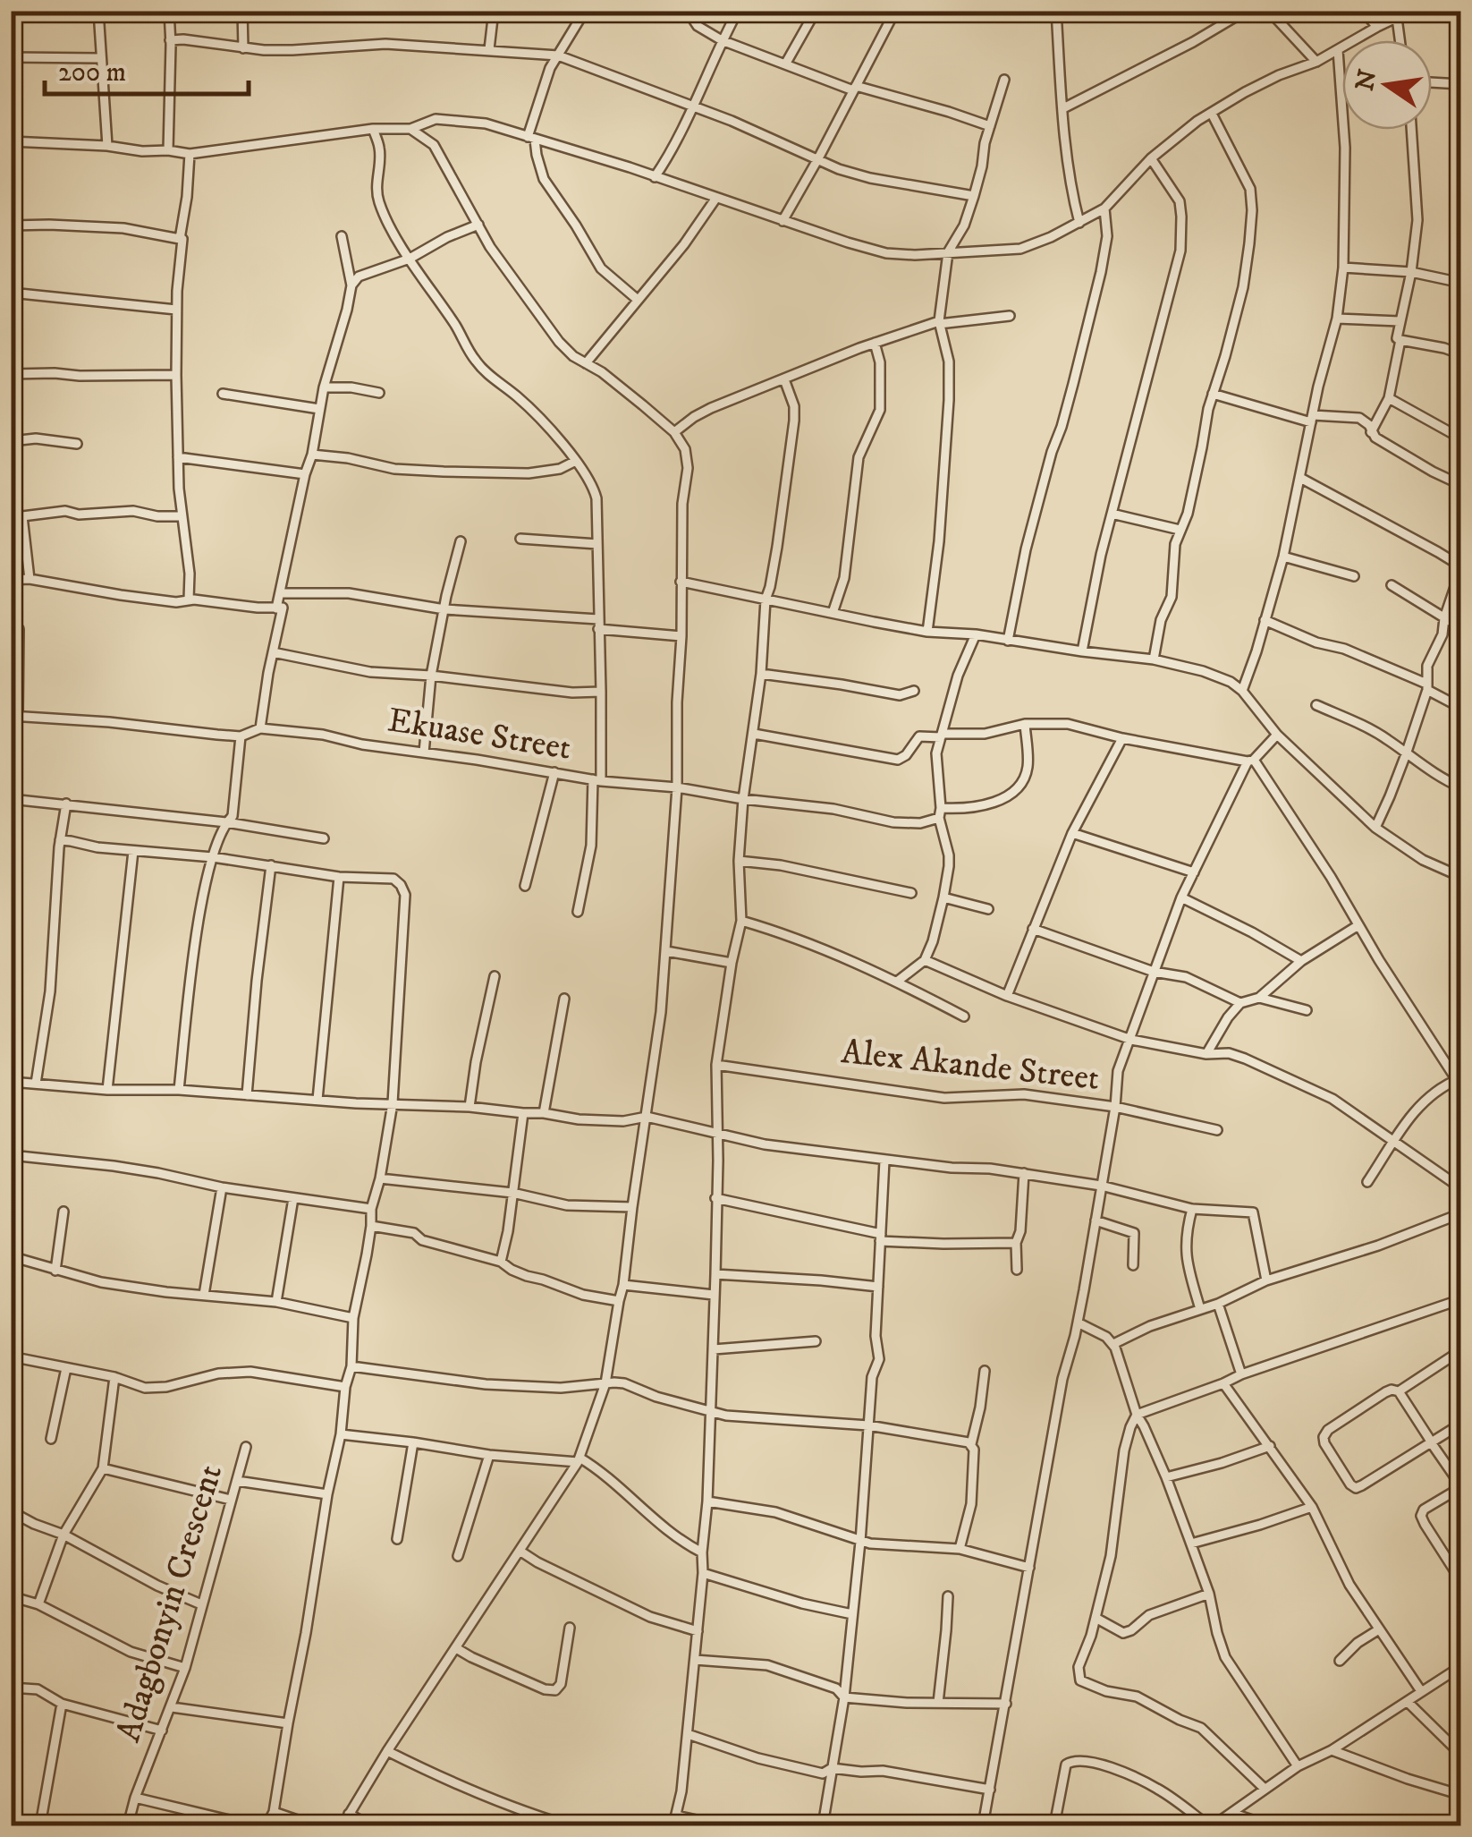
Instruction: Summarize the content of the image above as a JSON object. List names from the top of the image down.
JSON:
{
  "streets": {
    "street": ["Ekuase Street", "Alex Akande Street", "Adagbonyin Crescent"]
  },
  "scale_bar": "200 m",
  "north": "left"
}
